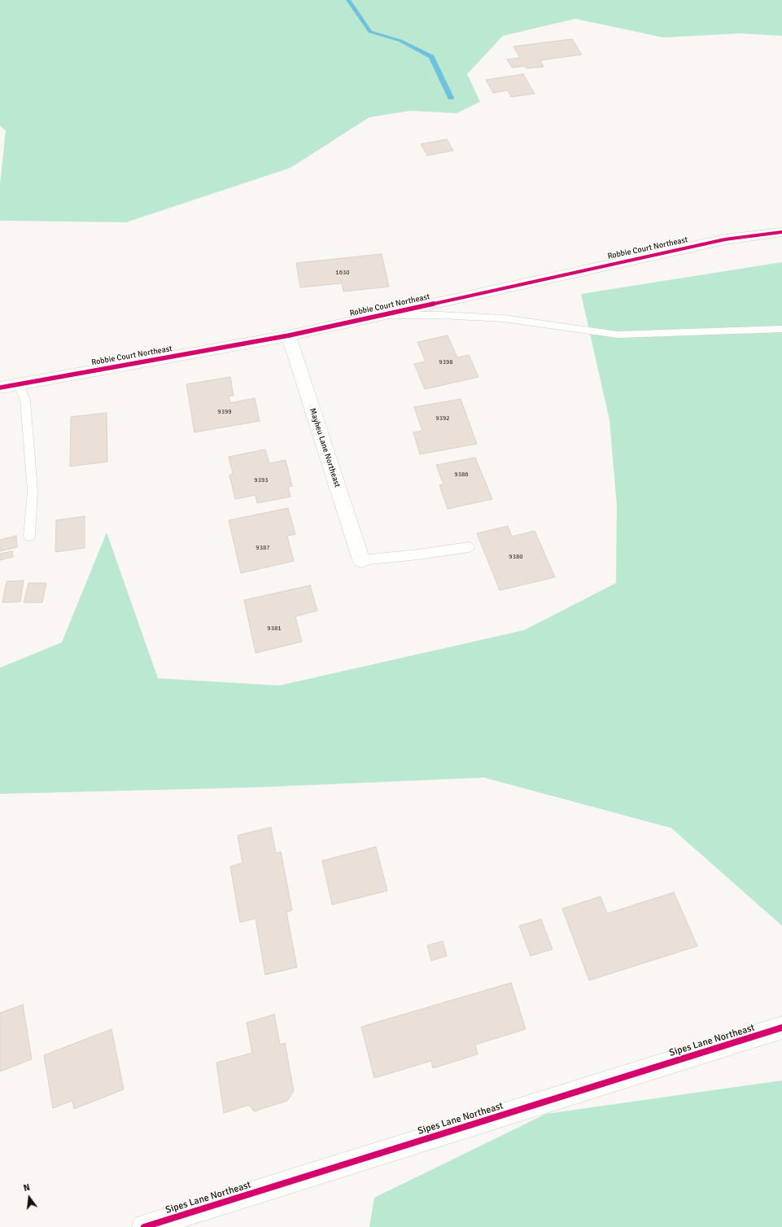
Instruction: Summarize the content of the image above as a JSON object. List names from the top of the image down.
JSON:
{
  "streets": {
    "street": ["Robbie Court Northeast", "Mayheu Lane Northeast", "Sipes Lane Northeast"]
  },
  "crossings": [
    ["Robbie Court Northeast", "Mayheu Lane Northeast"]
  ],
  "house_numbers": [
    "1630",
    "9398",
    "9399",
    "9392",
    "9386",
    "9393",
    "9387",
    "9380",
    "9381"
  ],
  "north": "top"
}
